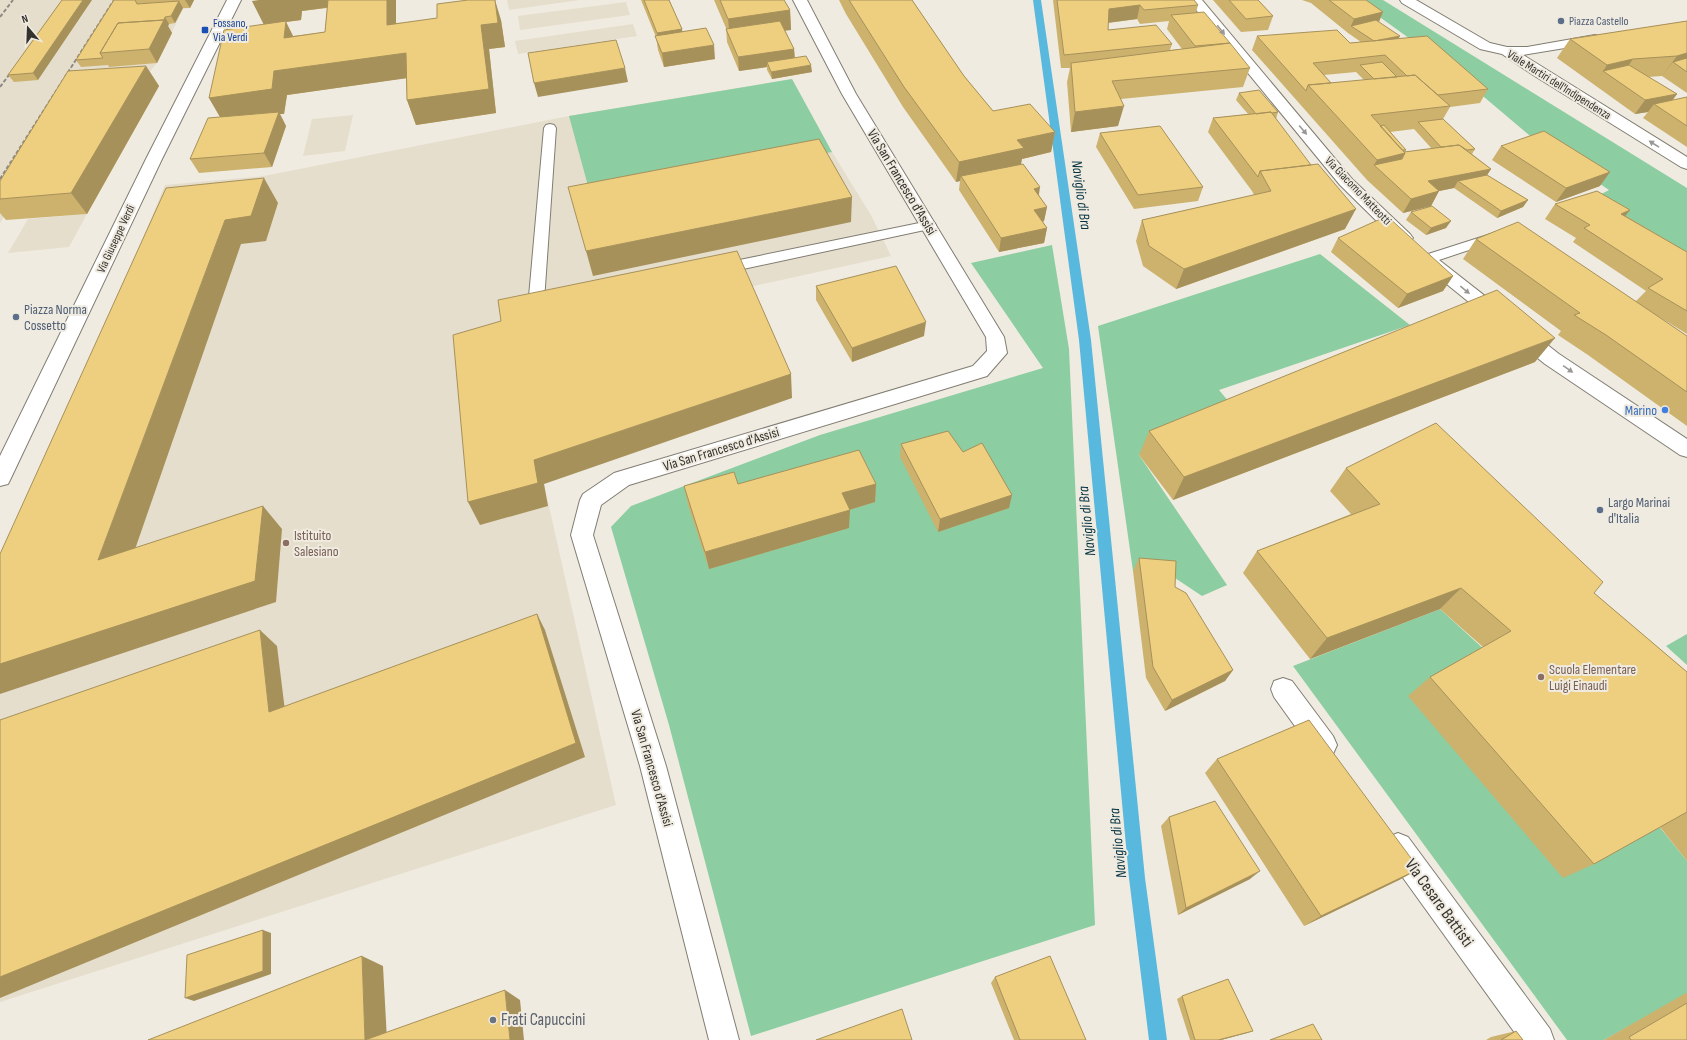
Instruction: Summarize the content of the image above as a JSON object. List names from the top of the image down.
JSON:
{
  "streets": {
    "street": [
      "Viale Martiri dell'Indipendenza",
      "Via San Francesco d'Assisi",
      "Via Giacomo Matteotti",
      "Via Giuseppe Verdi",
      "Via Cesare Battisti"
    ]
  },
  "one_way": ["Viale Martiri dell'Indipendenza", "Via Giacomo Matteotti"],
  "water": ["Naviglio di Bra"],
  "places": {
    "other": [
      "Piazza Castello",
      "Piazza Norma Cossetto",
      "Marino",
      "Largo Marinai d'Italia",
      "Istituito Salesiano",
      "Scuola Elementare Luigi Einaudi",
      "Frati Capuccini"
    ],
    "transit": ["Fossano, Via Verdi"]
  },
  "north": "top"
}
